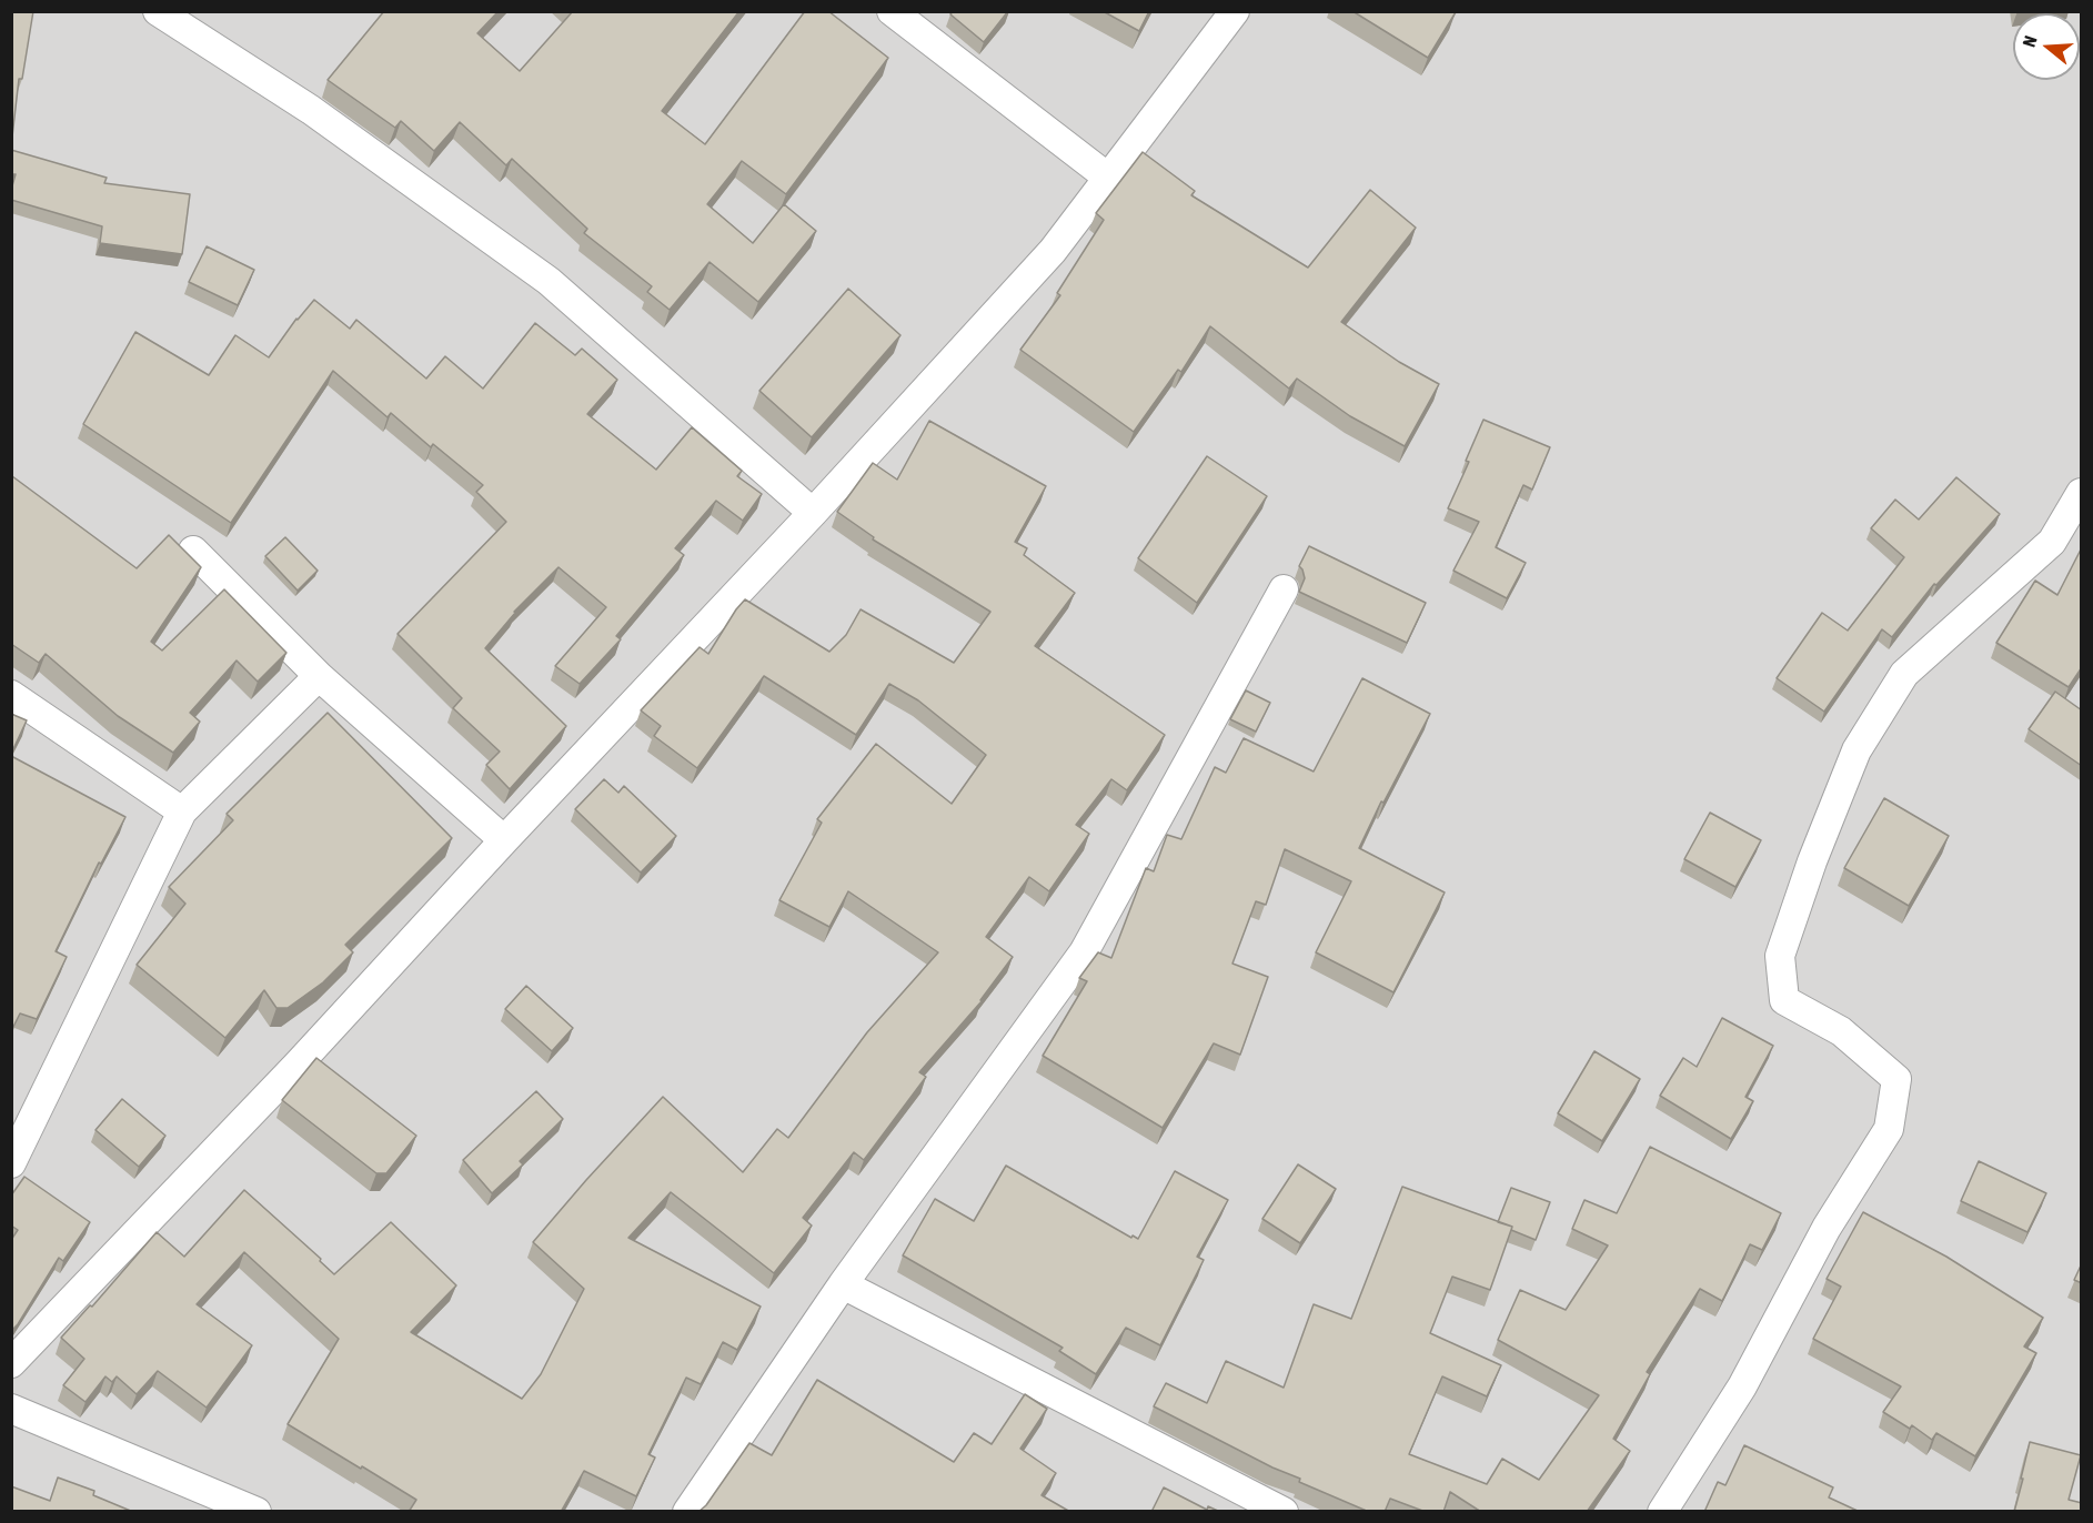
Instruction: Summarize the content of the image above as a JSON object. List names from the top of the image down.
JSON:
{
  "north": "left"
}
